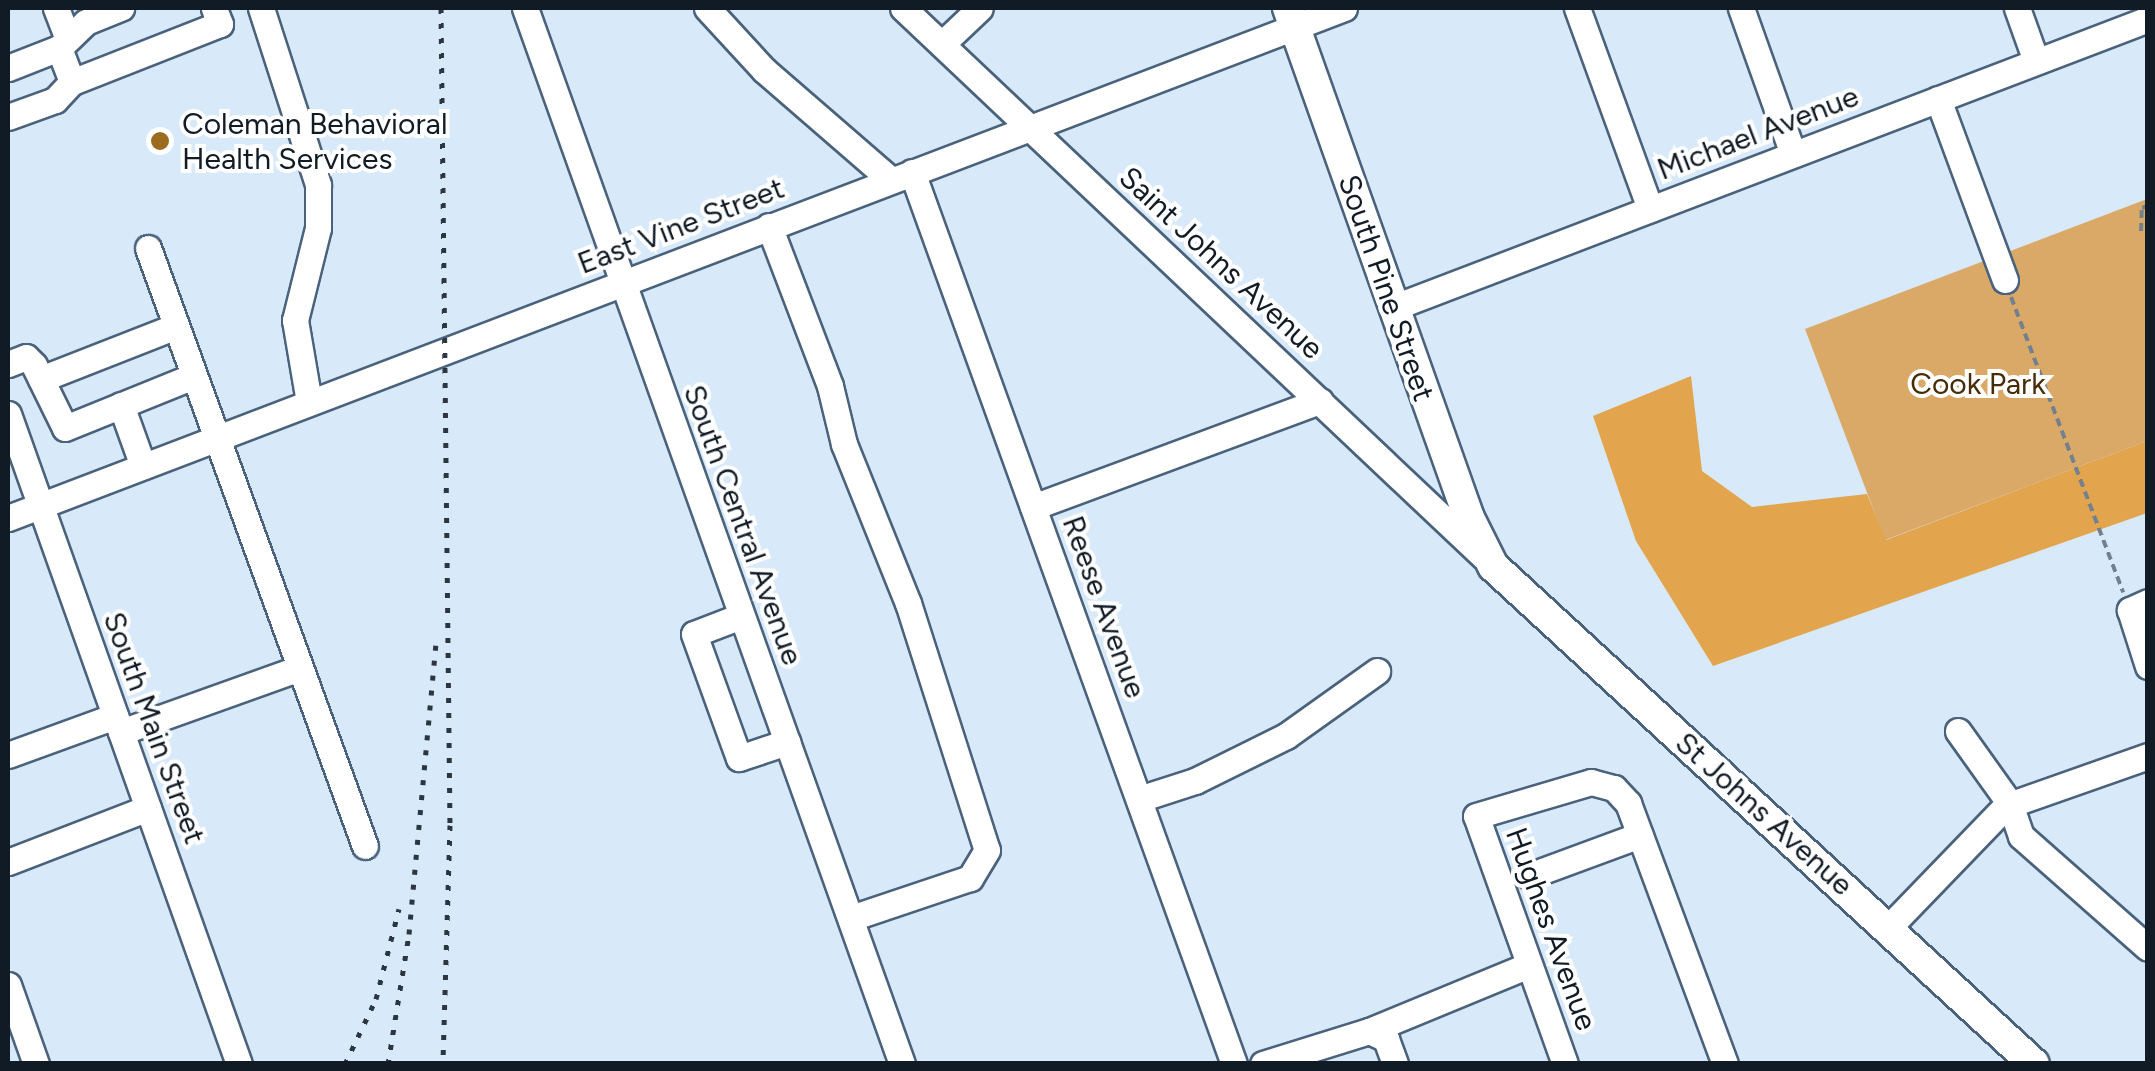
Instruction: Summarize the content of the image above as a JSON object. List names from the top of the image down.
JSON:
{
  "streets": {
    "main road": ["South Pine Street", "St Johns Avenue"],
    "street": [
      "Michael Avenue",
      "East Vine Street",
      "Saint Johns Avenue",
      "South Central Avenue",
      "Reese Avenue",
      "South Main Street",
      "Hughes Avenue"
    ]
  },
  "crossings": [
    ["Michael Avenue", "South Pine Street"],
    ["East Vine Street", "Saint Johns Avenue"],
    ["East Vine Street", "South Pine Street"],
    ["East Vine Street", "South Central Avenue"],
    ["East Vine Street", "Reese Avenue"],
    ["East Vine Street", "South Main Street"],
    ["Saint Johns Avenue", "South Pine Street"],
    ["Saint Johns Avenue", "St Johns Avenue"],
    ["South Pine Street", "St Johns Avenue"]
  ],
  "parks": ["Cook Park"],
  "places": ["Coleman Behavioral Health Services"]
}
